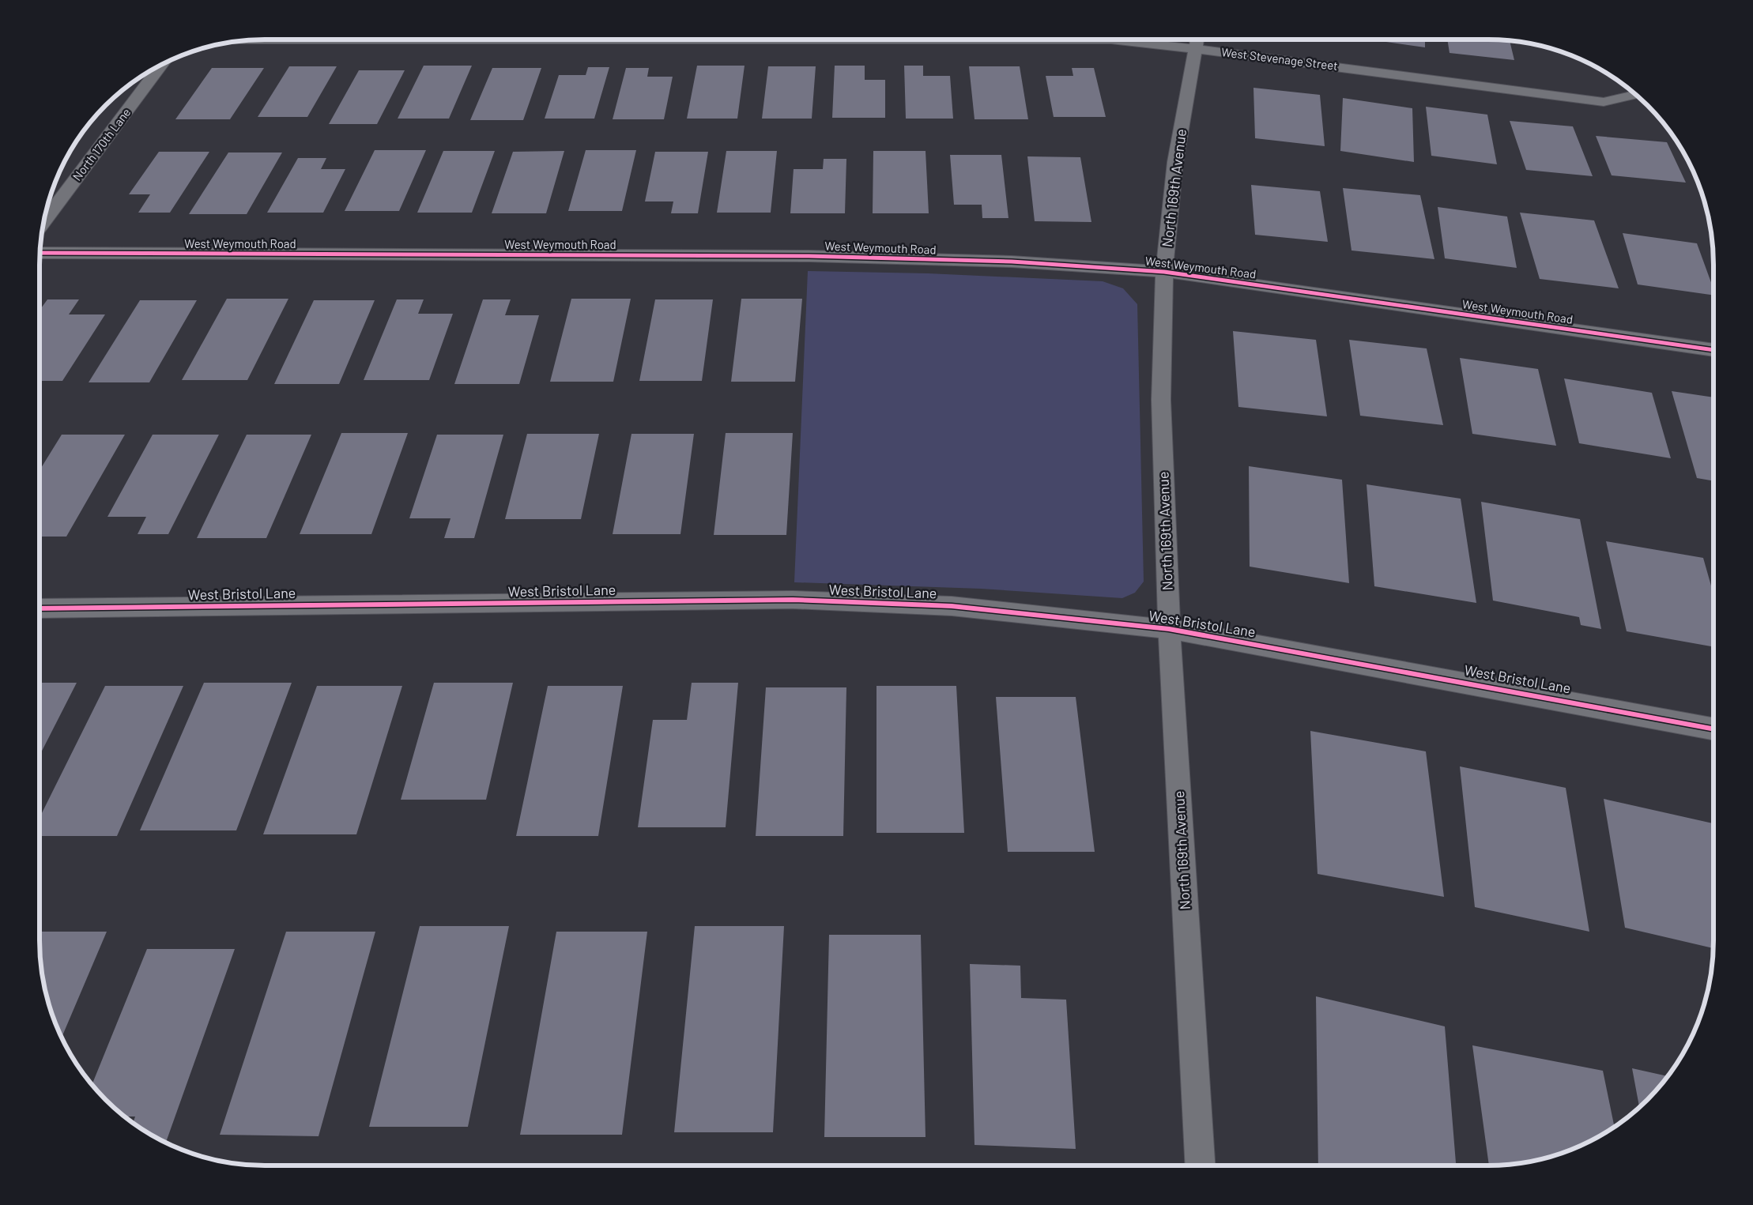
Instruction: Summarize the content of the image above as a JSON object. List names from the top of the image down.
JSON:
{
  "streets": {
    "street": [
      "West Stevenage Street",
      "North 170th Lane",
      "North 169th Avenue",
      "West Weymouth Road",
      "West Bristol Lane"
    ]
  },
  "crossings": [
    ["West Stevenage Street", "North 169th Avenue"],
    ["North 169th Avenue", "West Weymouth Road"],
    ["North 169th Avenue", "West Bristol Lane"]
  ]
}
